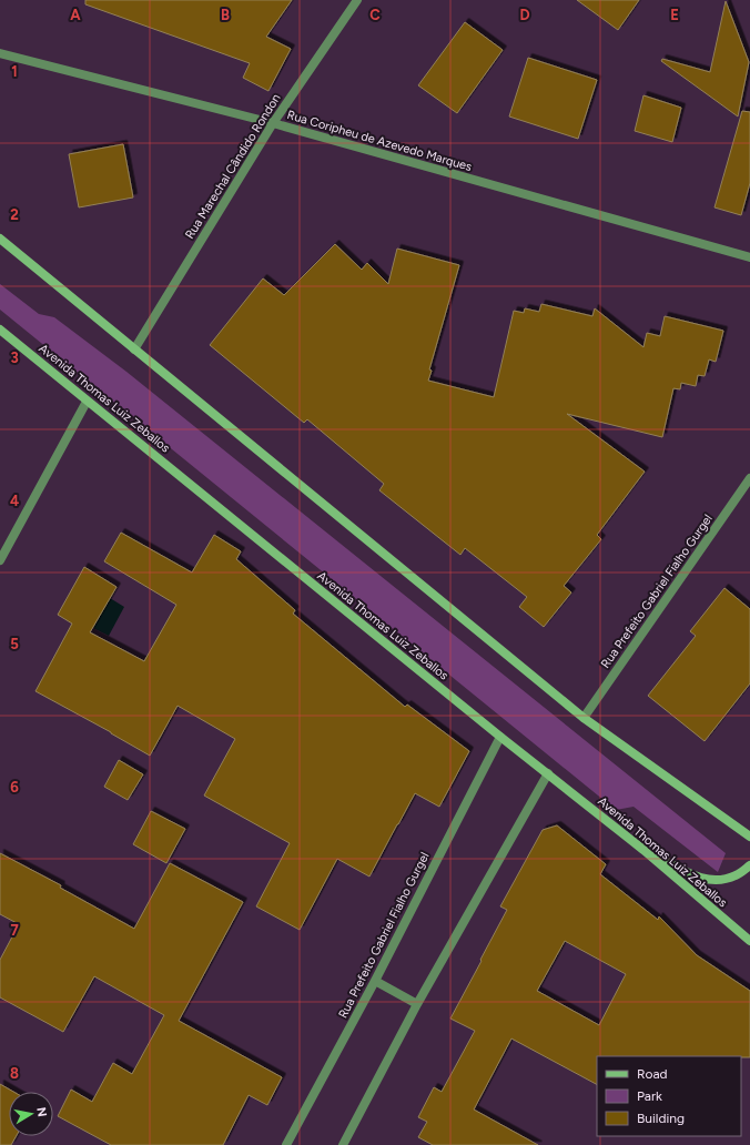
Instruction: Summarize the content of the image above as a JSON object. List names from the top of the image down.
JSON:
{
  "streets": {
    "main road": ["Avenida Thomas Luiz Zeballos"],
    "street": ["Rua Coripheu de Azevedo Marques", "Rua Marechal Cândido Rondon", "Rua Prefeito Gabriel Fialho Gurgel"]
  },
  "crossings": [
    ["Rua Coripheu de Azevedo Marques", "Rua Marechal Cândido Rondon"],
    ["Avenida Thomas Luiz Zeballos", "Rua Prefeito Gabriel Fialho Gurgel"]
  ],
  "legend": ["Road", "Park", "Building"],
  "north": "right",
  "grid": {
    "columns": [
      "A",
      "B",
      "C",
      "D",
      "E"
    ],
    "rows": [
      "1",
      "2",
      "3",
      "4",
      "5",
      "6",
      "7",
      "8"
    ]
  }
}
